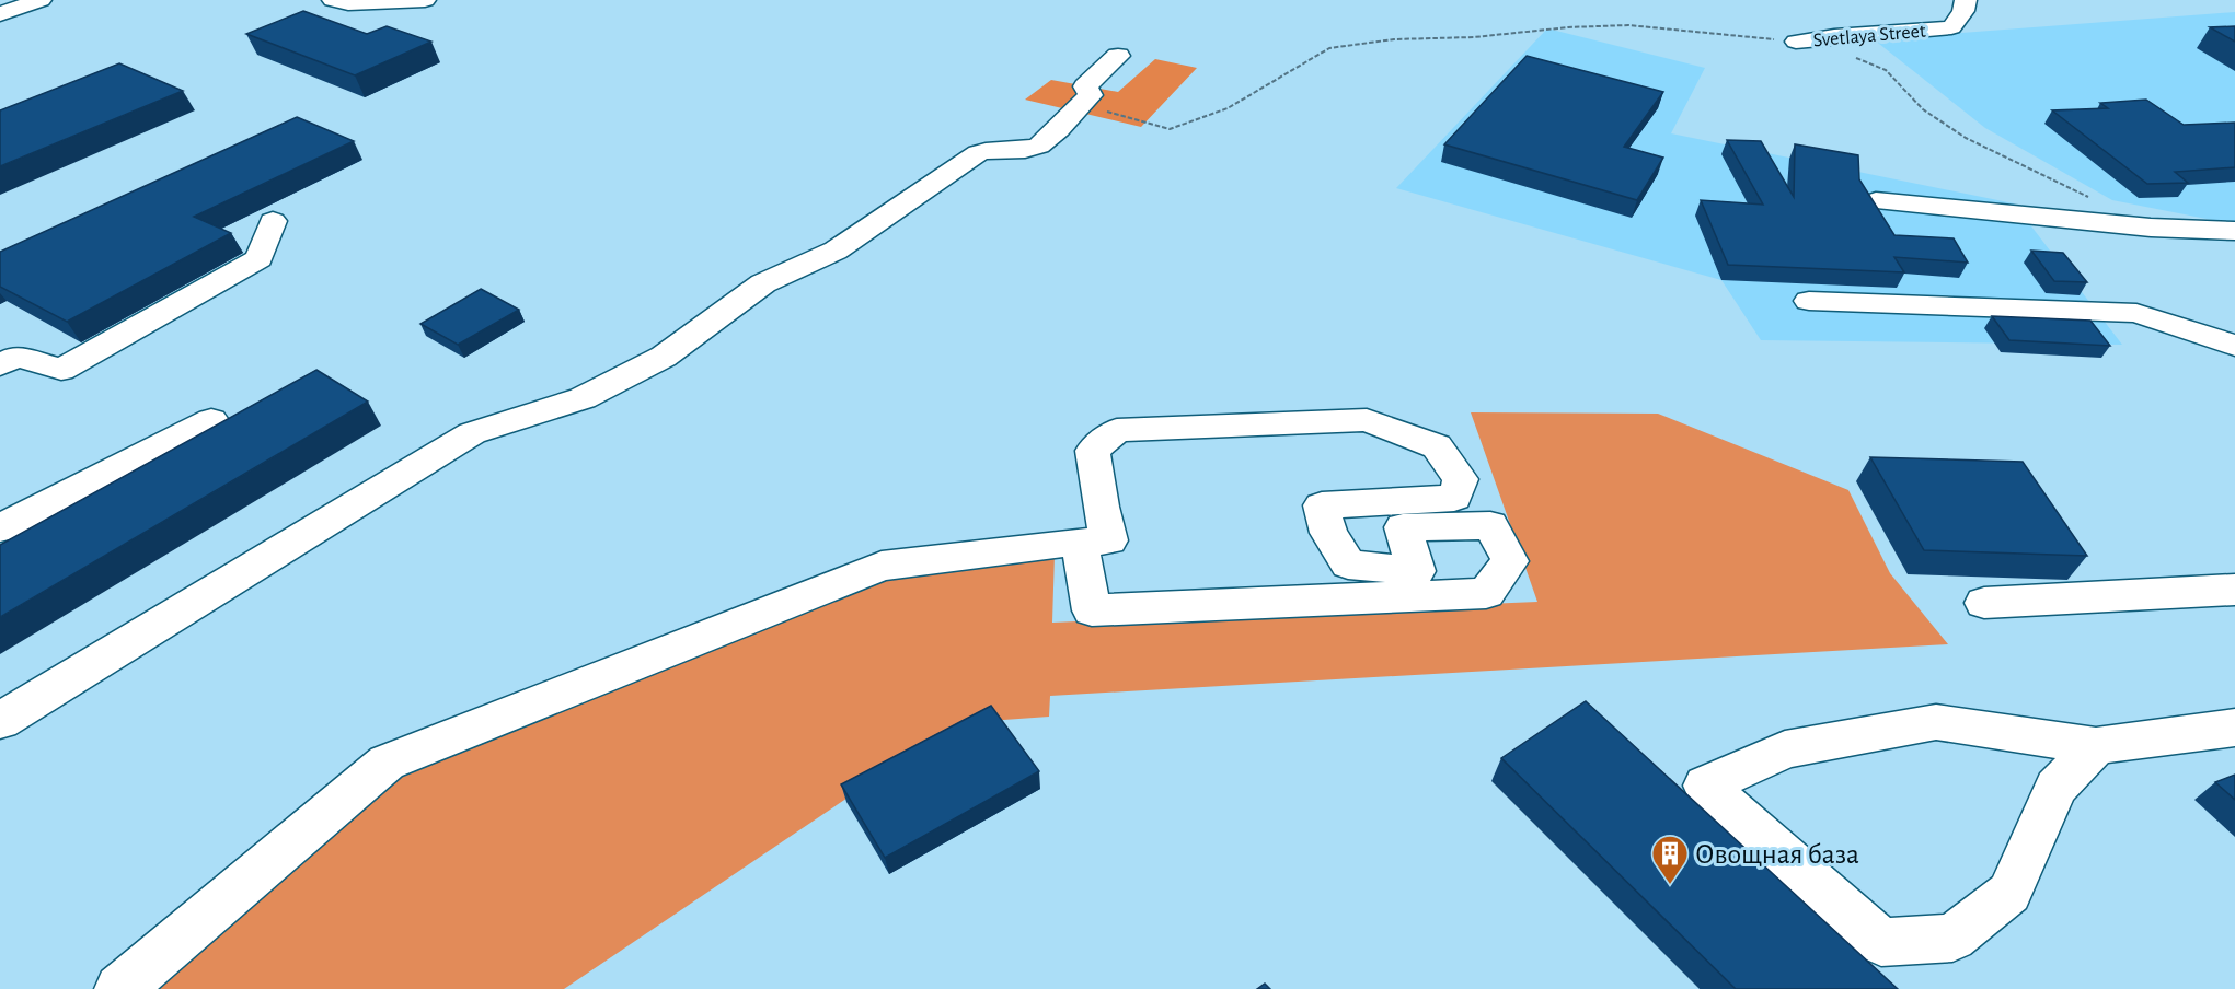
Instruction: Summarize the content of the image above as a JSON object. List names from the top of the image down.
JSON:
{
  "streets": {
    "street": ["Svetlaya Street"]
  },
  "places": {
    "building": ["Овощная база"]
  }
}
